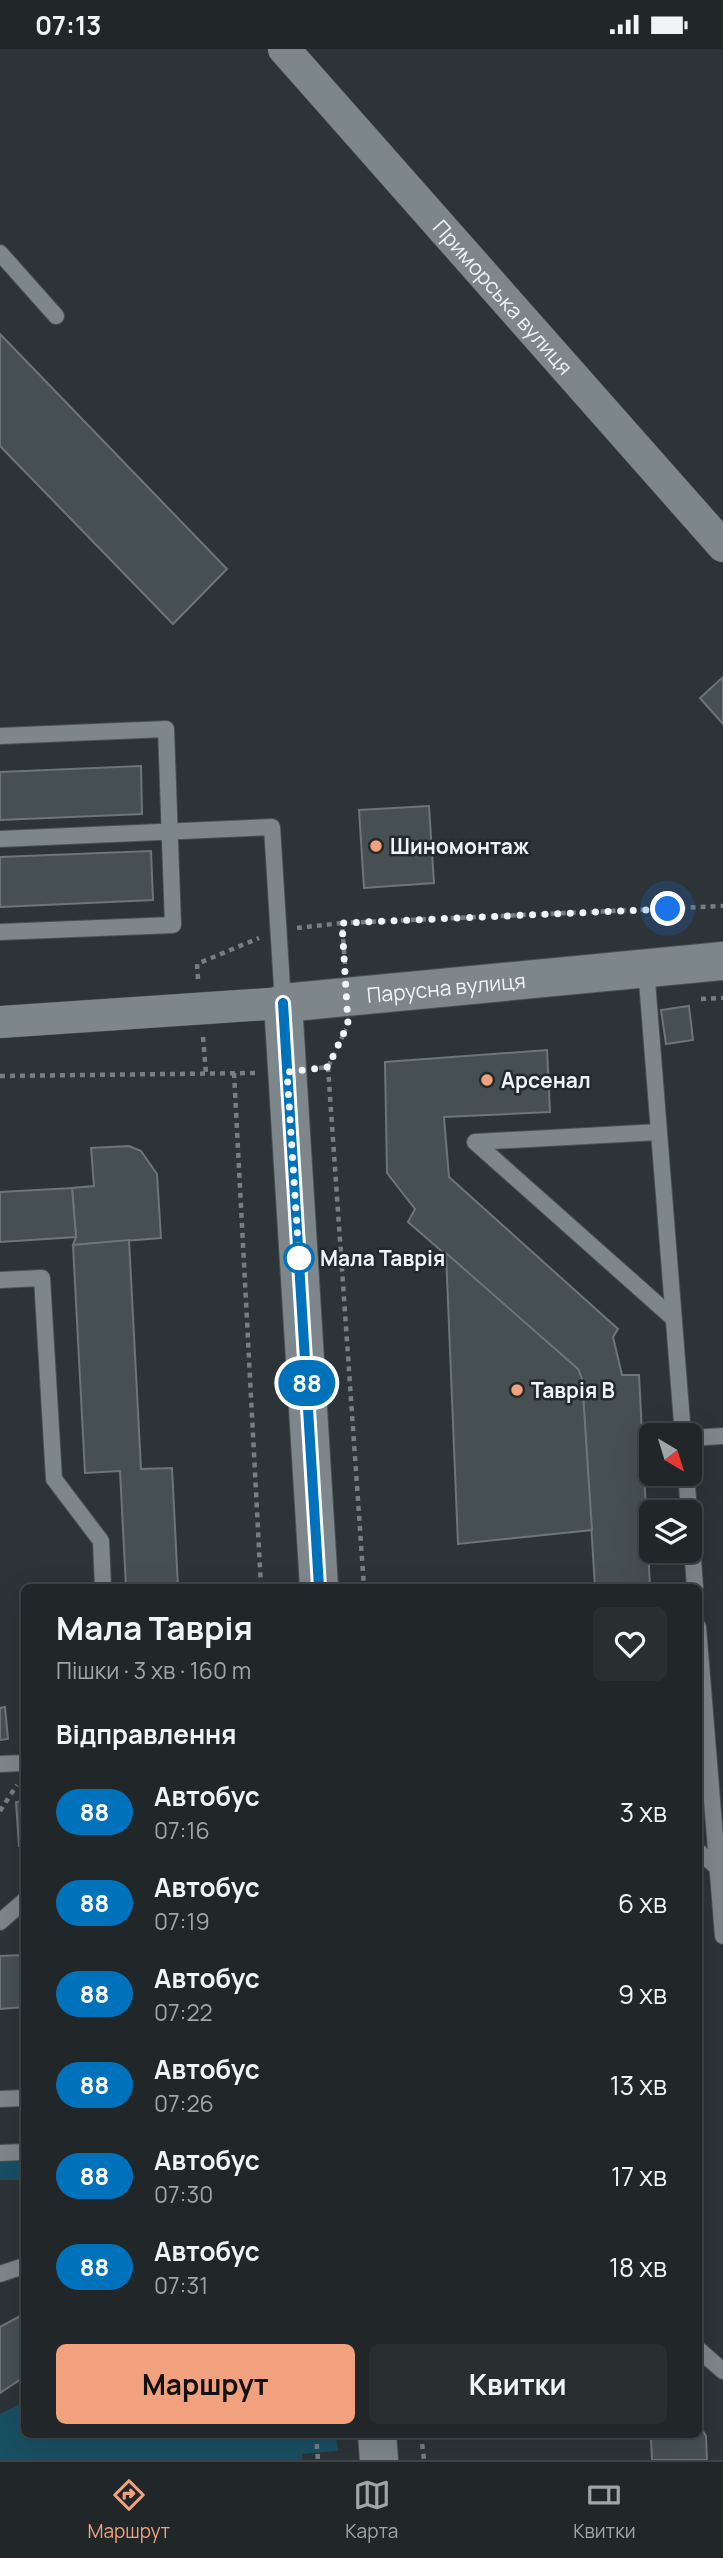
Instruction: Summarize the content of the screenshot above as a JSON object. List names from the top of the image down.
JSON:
{
  "streets": {
    "street": ["Приморська вулиця", "Парусна вулиця"]
  },
  "places": [
    "Шиномонтаж",
    "Арсенал",
    "Мала Таврія",
    "Таврія В"
  ],
  "lines": ["bus line 88"],
  "north": "bottom right",
  "page": {
    "status": "07:13",
    "on_map": "88",
    "heading": [
      ["Мала Таврія", "Пішки · 3 хв · 160 m"],
      "Відправлення"
    ],
    "list": [
      {
        "mark": "88",
        "name": "Автобус",
        "note": "07:16",
        "value": "3 хв"
      },
      {
        "mark": "88",
        "name": "Автобус",
        "note": "07:19",
        "value": "6 хв"
      },
      {
        "mark": "88",
        "name": "Автобус",
        "note": "07:22",
        "value": "9 хв"
      },
      {
        "mark": "88",
        "name": "Автобус",
        "note": "07:26",
        "value": "13 хв"
      },
      {
        "mark": "88",
        "name": "Автобус",
        "note": "07:30",
        "value": "17 хв"
      },
      {
        "mark": "88",
        "name": "Автобус",
        "note": "07:31",
        "value": "18 хв"
      }
    ],
    "buttons": ["Маршрут", "Квитки"],
    "tabs": ["Маршрут", "Карта", "Квитки"]
  }
}
